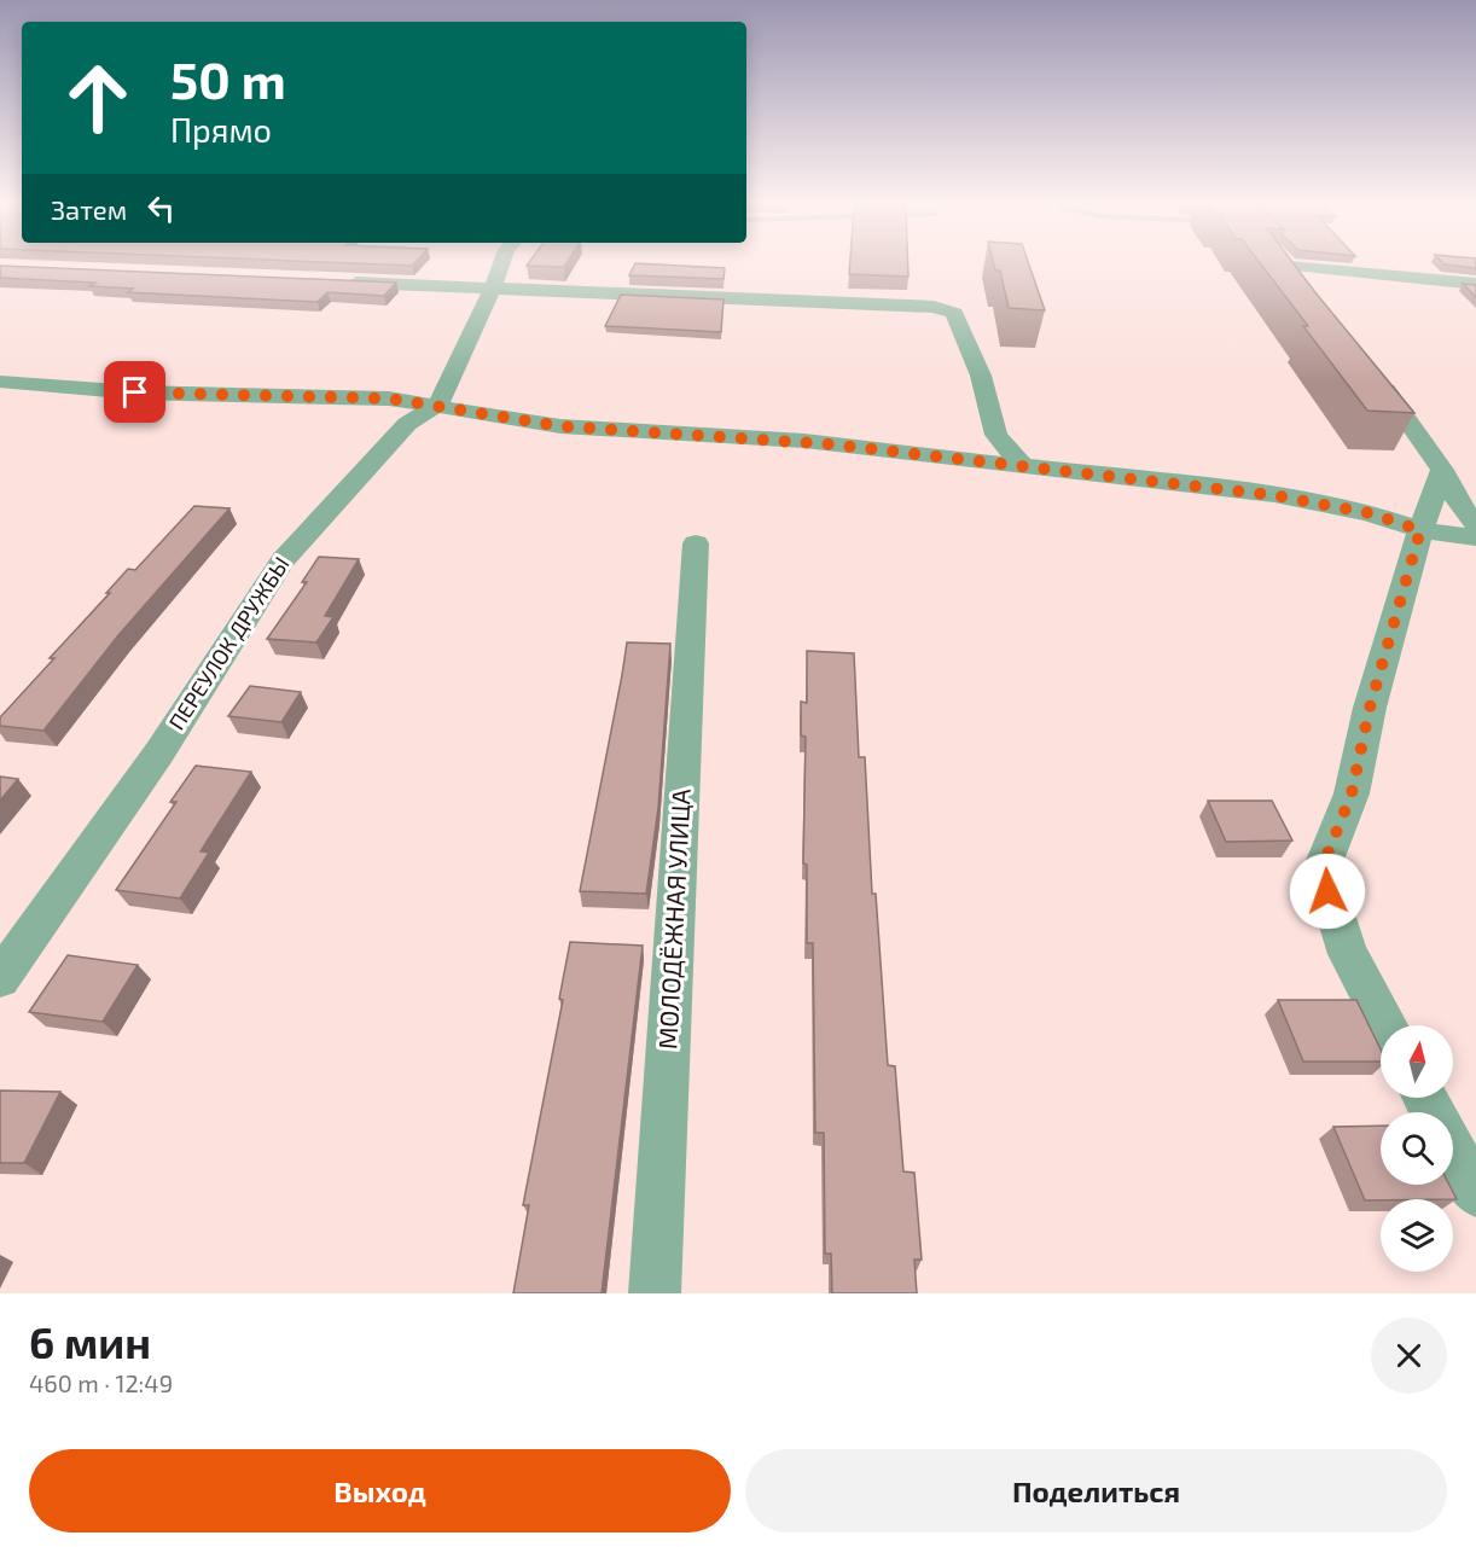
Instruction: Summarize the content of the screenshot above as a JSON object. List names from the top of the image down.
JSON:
{
  "streets": {
    "street": ["ПЕРЕУЛОК ДРУЖБЫ", "МОЛОДЁЖНАЯ УЛИЦА"]
  },
  "north": "top",
  "page": {
    "turn": ["50 m", "Прямо"],
    "then": "Затем",
    "heading": ["6 мин", "460 m · 12:49"],
    "buttons": ["Выход", "Поделиться"]
  }
}
